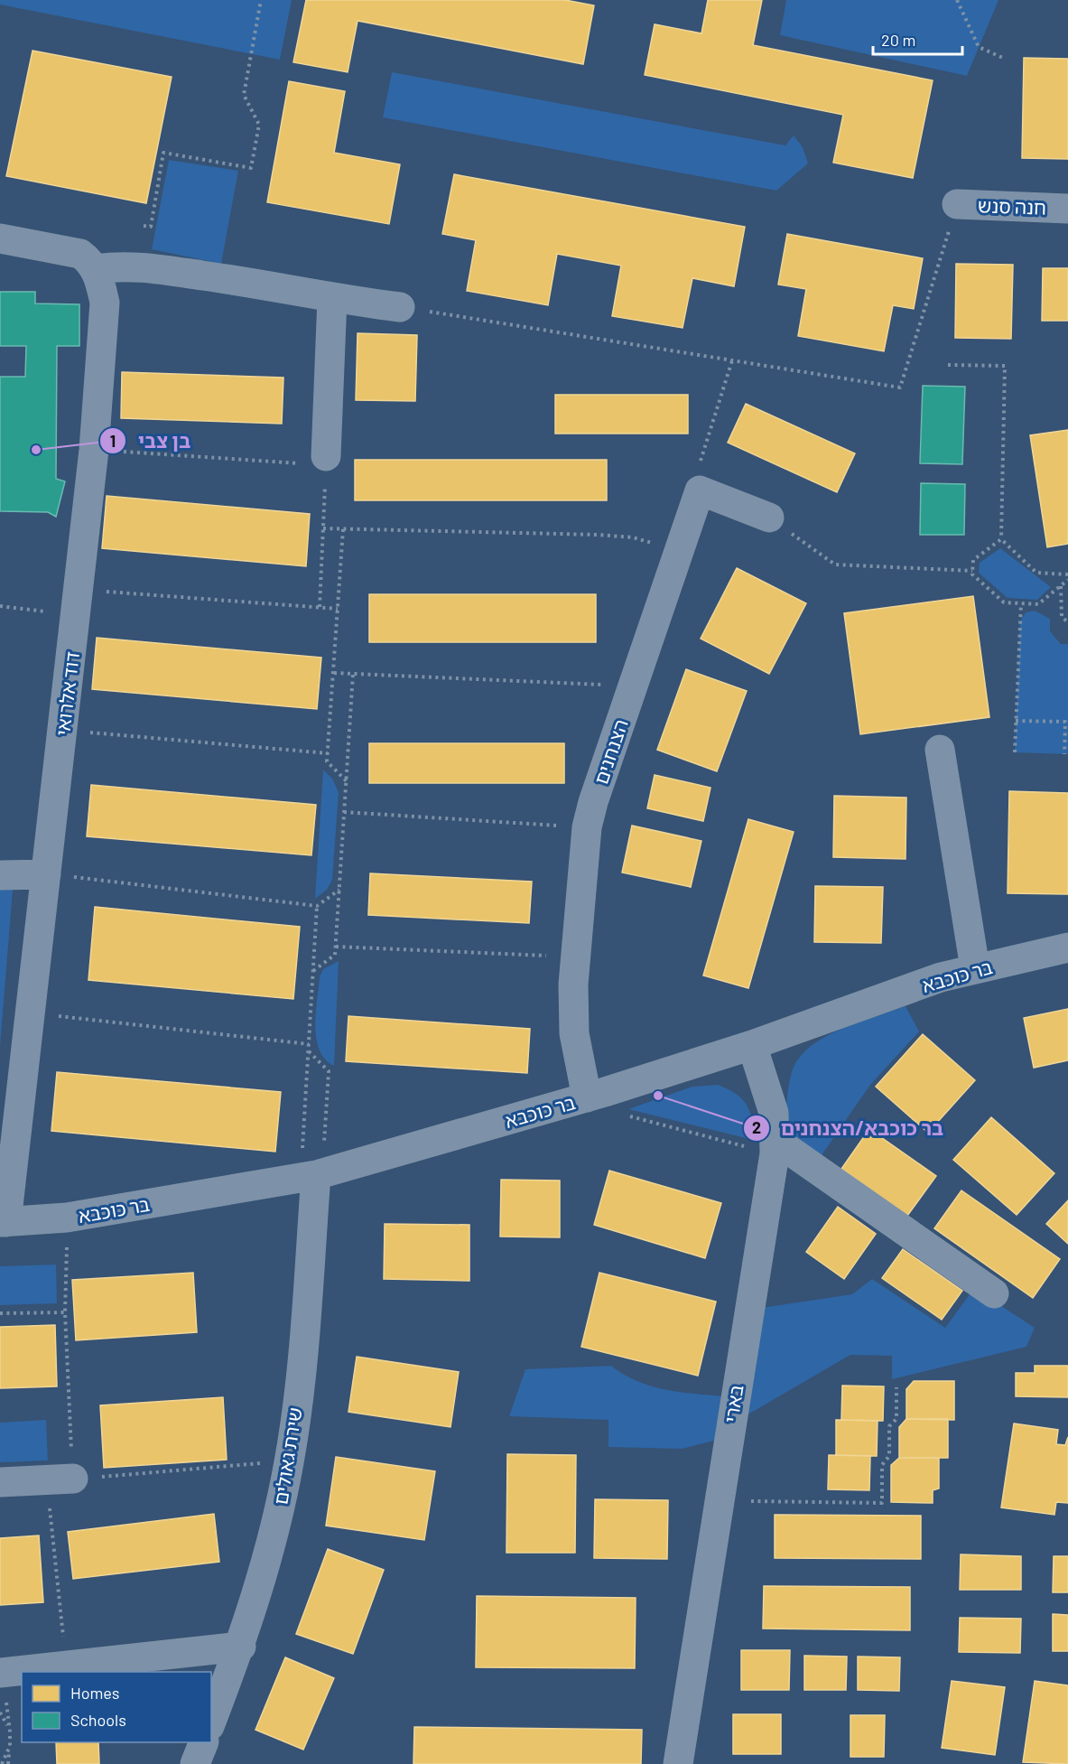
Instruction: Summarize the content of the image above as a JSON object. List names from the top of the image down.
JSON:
{
  "streets": {
    "street": [
      "חנה סנש",
      "דוד אלרואי",
      "הצנחנים",
      "בר כוכבא",
      "בארי",
      "שירת גאולים"
    ]
  },
  "crossings": [
    ["דוד אלרואי", "בר כוכבא"],
    ["הצנחנים", "בר כוכבא"],
    ["בר כוכבא", "בארי"],
    ["בר כוכבא", "שירת גאולים"]
  ],
  "places": ["בן צבי", "בר כוכבא/הצנחנים"],
  "legend": ["Homes", "Schools"],
  "scale_bar": "20 m"
}
